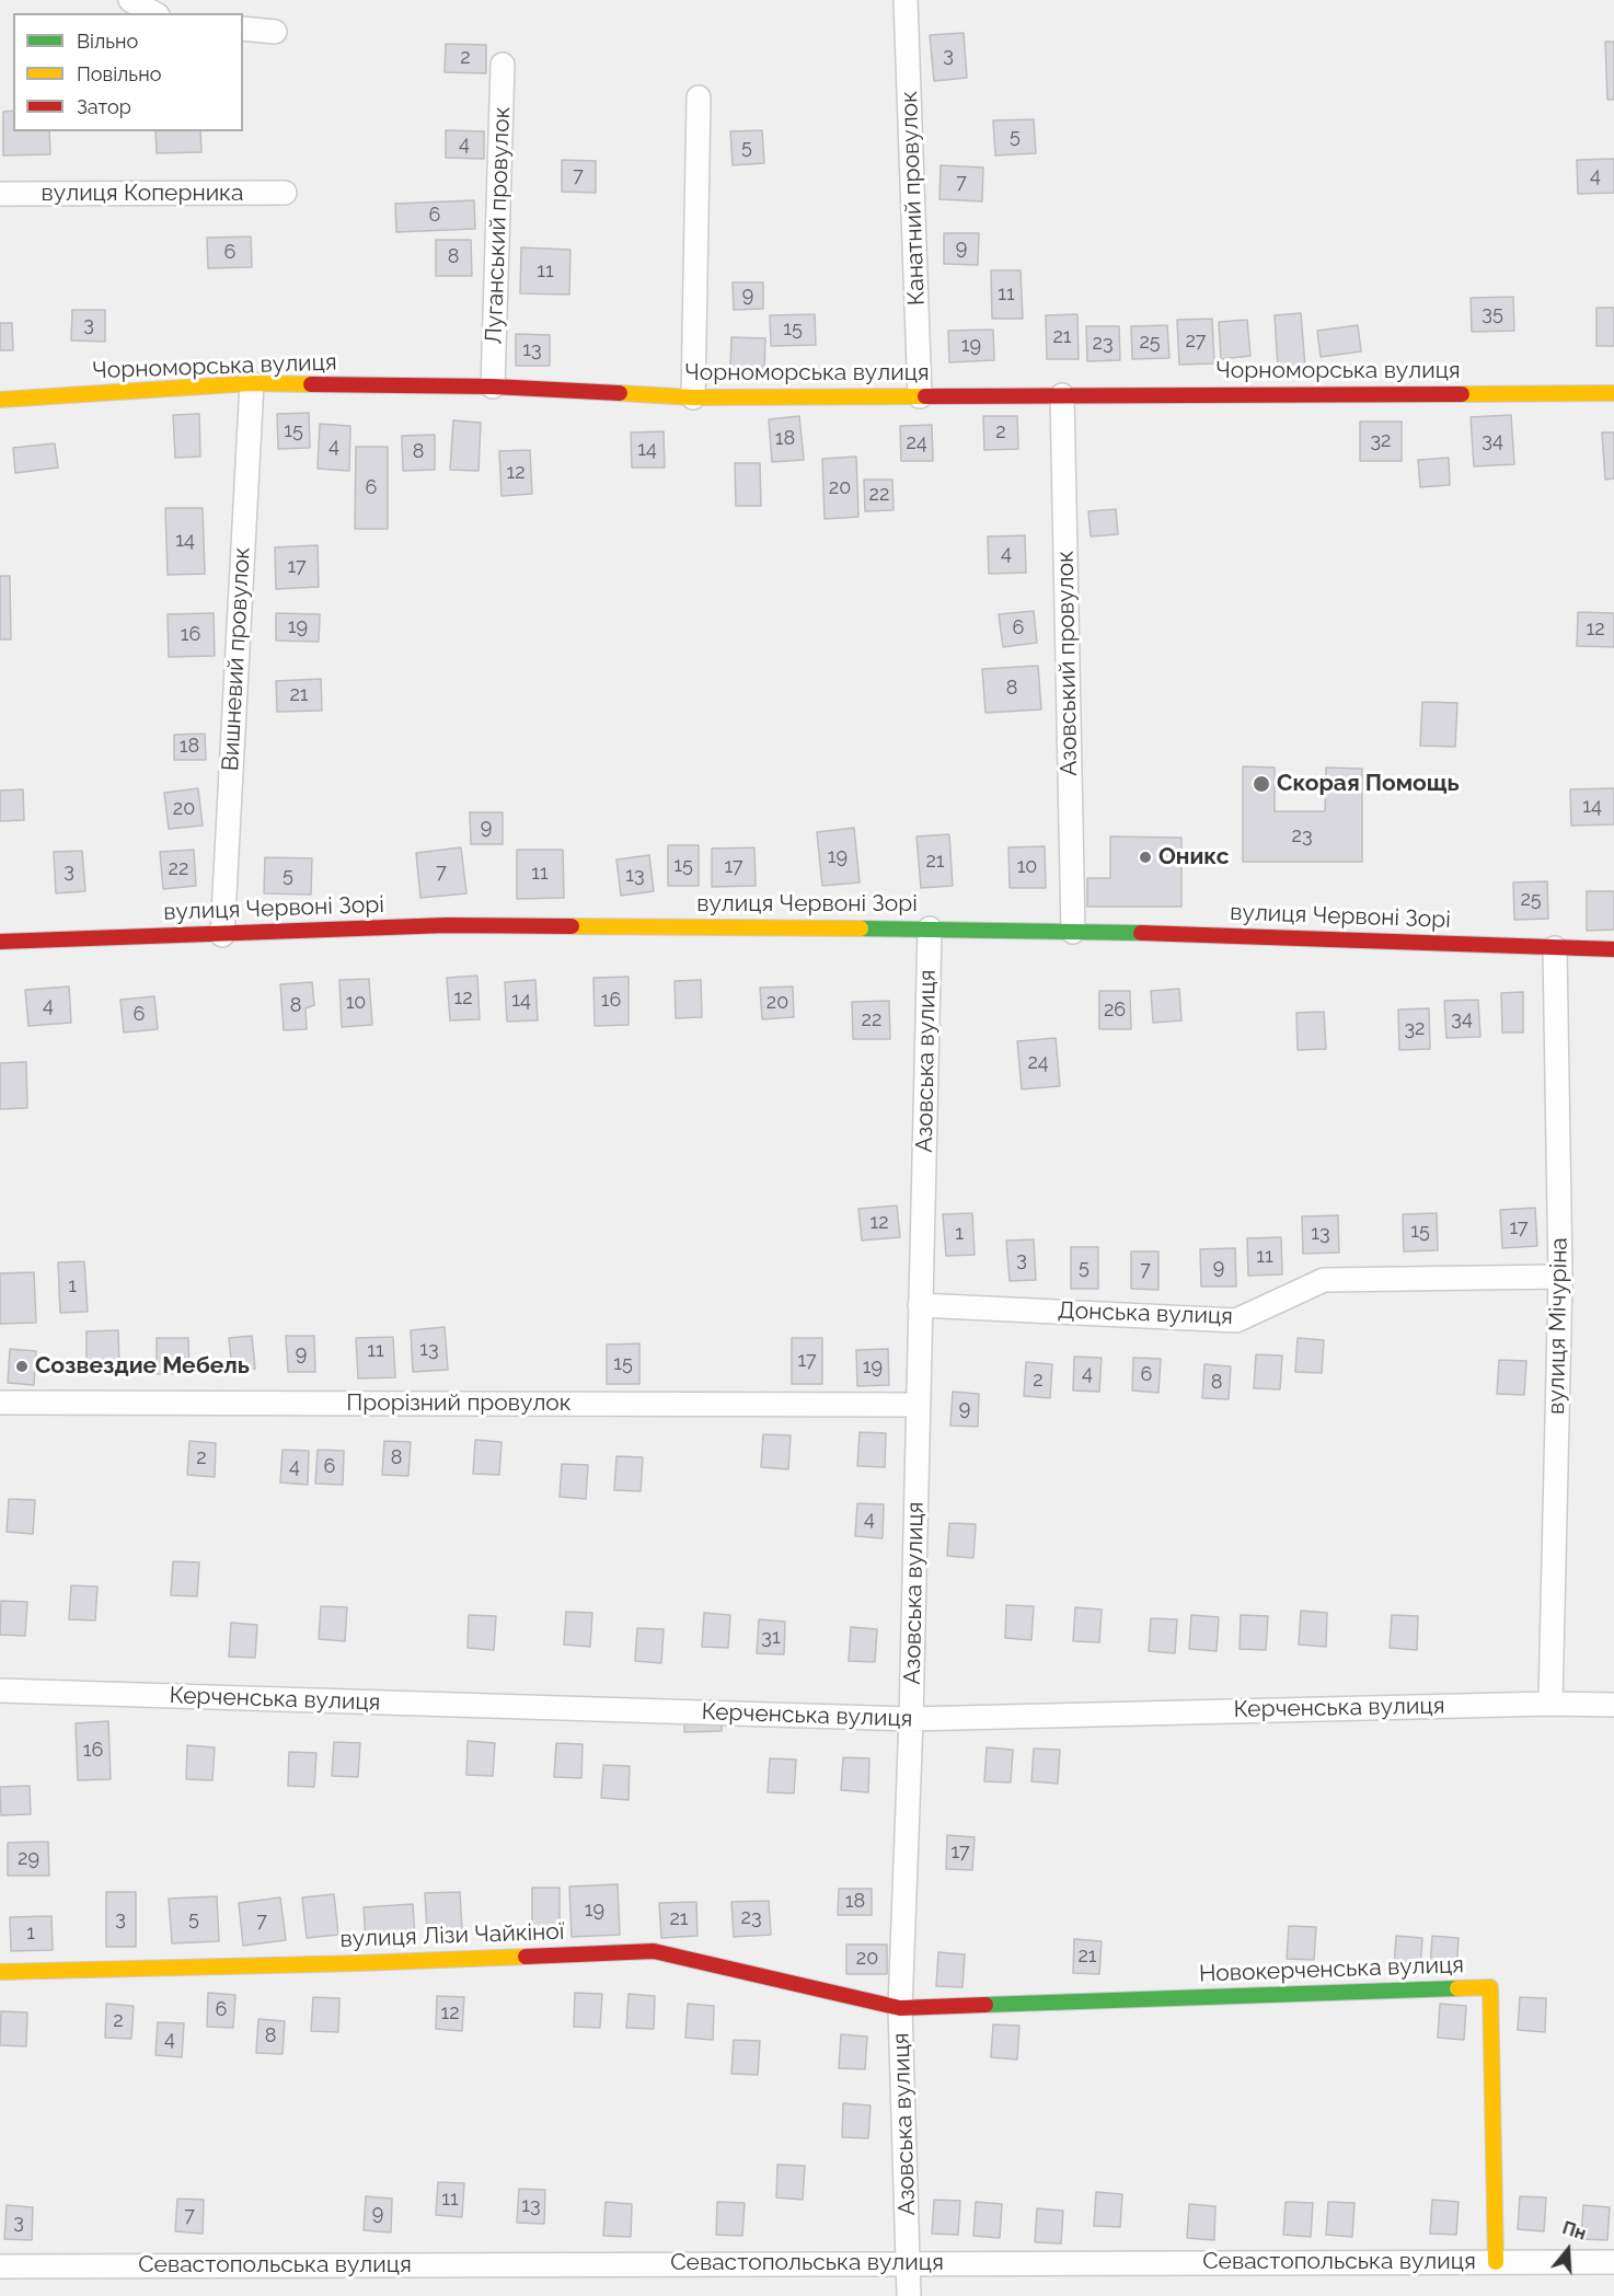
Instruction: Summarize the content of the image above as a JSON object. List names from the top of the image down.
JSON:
{
  "streets": {
    "street": [
      "вулиця Коперника",
      "Канатний провулок",
      "Луганський провулок",
      "Чорноморська вулиця",
      "Вишневий провулок",
      "Азовський провулок",
      "вулиця Червоні Зорі",
      "Азовська вулиця",
      "Донська вулиця",
      "вулиця Мічуріна",
      "Прорізний провулок",
      "Керченська вулиця",
      "вулиця Лізи Чайкіної",
      "Новокерченська вулиця",
      "Севастопольська вулиця"
    ]
  },
  "crossings": [
    ["Канатний провулок", "Чорноморська вулиця"],
    ["Луганський провулок", "Чорноморська вулиця"],
    ["Чорноморська вулиця", "Вишневий провулок"],
    ["Чорноморська вулиця", "Азовський провулок"],
    ["Вишневий провулок", "вулиця Червоні Зорі"],
    ["Азовський провулок", "вулиця Червоні Зорі"],
    ["вулиця Червоні Зорі", "Азовська вулиця"],
    ["вулиця Червоні Зорі", "вулиця Мічуріна"],
    ["Азовська вулиця", "Донська вулиця"],
    ["Азовська вулиця", "Прорізний провулок"],
    ["Азовська вулиця", "Керченська вулиця"],
    ["Азовська вулиця", "вулиця Лізи Чайкіної"],
    ["Азовська вулиця", "Новокерченська вулиця"],
    ["Азовська вулиця", "Севастопольська вулиця"],
    ["Донська вулиця", "вулиця Мічуріна"],
    ["вулиця Мічуріна", "Керченська вулиця"],
    ["вулиця Лізи Чайкіної", "Новокерченська вулиця"],
    ["Новокерченська вулиця", "Севастопольська вулиця"]
  ],
  "places": ["Скорая Помощь", "Оникс", "Созвездие Мебель"],
  "house_numbers": [
    "3",
    "2",
    "5",
    "4",
    "5",
    "7",
    "4",
    "7",
    "6",
    "9",
    "6",
    "8",
    "11",
    "11",
    "9",
    "35",
    "3",
    "15",
    "21",
    "27",
    "25",
    "23",
    "19",
    "13",
    "15",
    "2",
    "18",
    "32",
    "34",
    "24",
    "4",
    "14",
    "8",
    "12",
    "6",
    "20",
    "22",
    "14",
    "4",
    "17",
    "19",
    "6",
    "12",
    "16",
    "8",
    "21",
    "18",
    "14",
    "20",
    "9",
    "23",
    "19",
    "21",
    "15",
    "17",
    "10",
    "22",
    "3",
    "7",
    "11",
    "5",
    "13",
    "25",
    "12",
    "14",
    "16",
    "10",
    "20",
    "4",
    "8",
    "26",
    "6",
    "34",
    "22",
    "32",
    "24",
    "12",
    "17",
    "15",
    "1",
    "13",
    "11",
    "3",
    "5",
    "9",
    "7",
    "1",
    "13",
    "11",
    "9",
    "17",
    "15",
    "19",
    "4",
    "6",
    "2",
    "8",
    "9",
    "2",
    "8",
    "4",
    "6",
    "4",
    "31",
    "16",
    "17",
    "29",
    "18",
    "19",
    "23",
    "3",
    "5",
    "21",
    "7",
    "1",
    "21",
    "20",
    "6",
    "12",
    "2",
    "8",
    "4",
    "11",
    "13",
    "9",
    "7",
    "3"
  ],
  "legend": ["Вільно", "Повільно", "Затор"],
  "north": "top"
}
